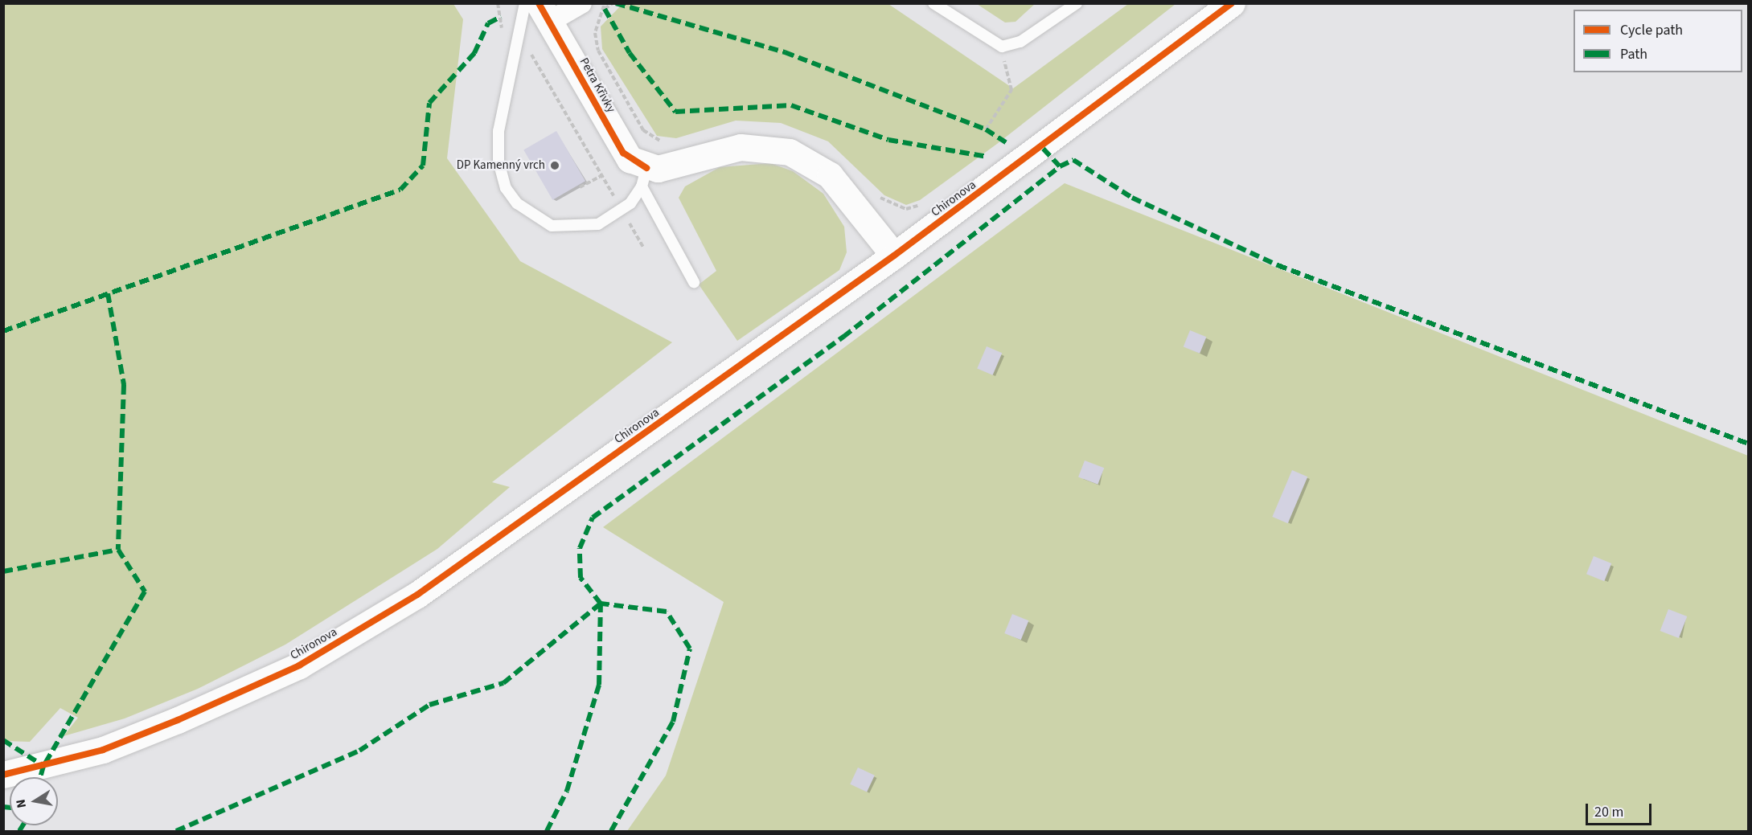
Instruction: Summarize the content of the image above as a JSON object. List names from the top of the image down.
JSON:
{
  "streets": {
    "street": ["Petra Křivky", "Chironova"]
  },
  "places": ["DP Kamenný vrch"],
  "legend": ["Cycle path", "Path"],
  "scale_bar": "20 m",
  "north": "left"
}
